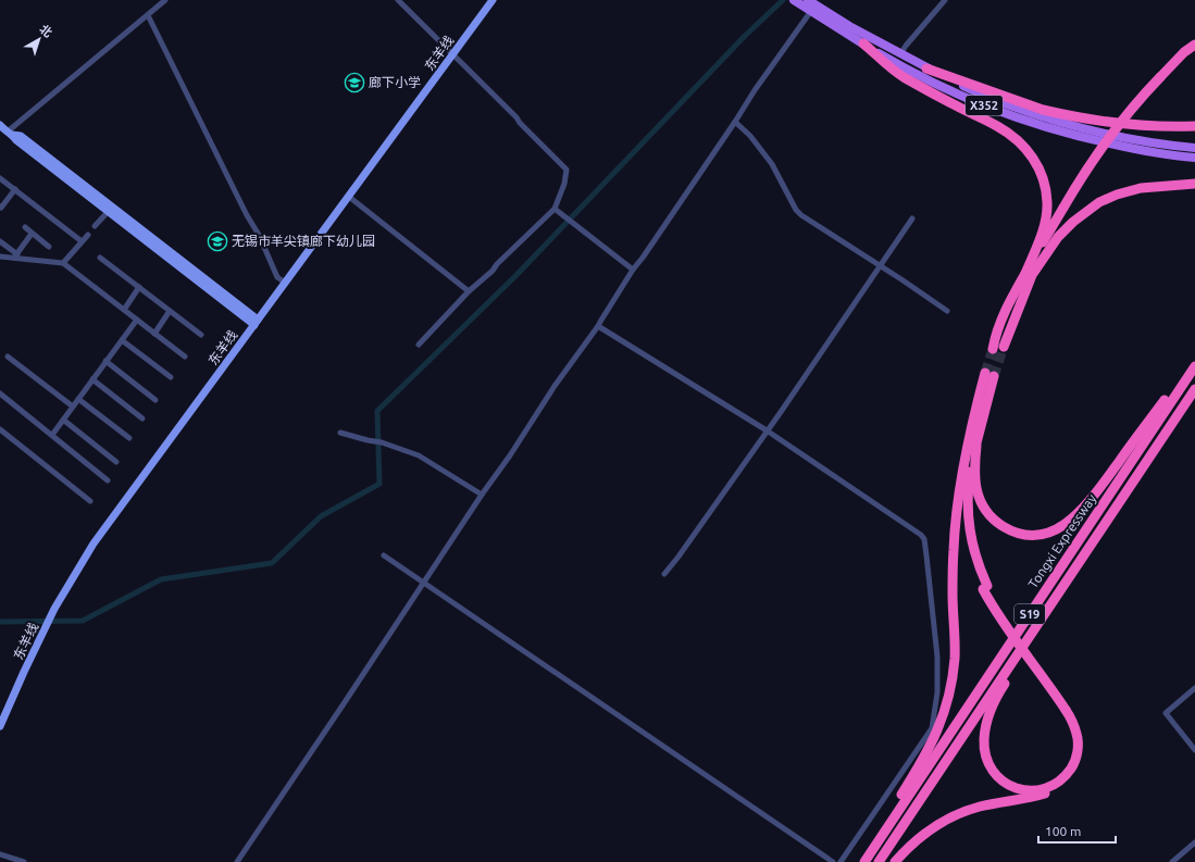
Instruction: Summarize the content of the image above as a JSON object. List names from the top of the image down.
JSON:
{
  "streets": {
    "highway": ["Tongxi Expressway", "S19"],
    "main road": ["东羊线", "X352"]
  },
  "places": {
    "school or university": ["廊下小学", "无锡市羊尖镇廊下幼儿园"]
  },
  "scale_bar": "100 m",
  "north": "top right"
}
